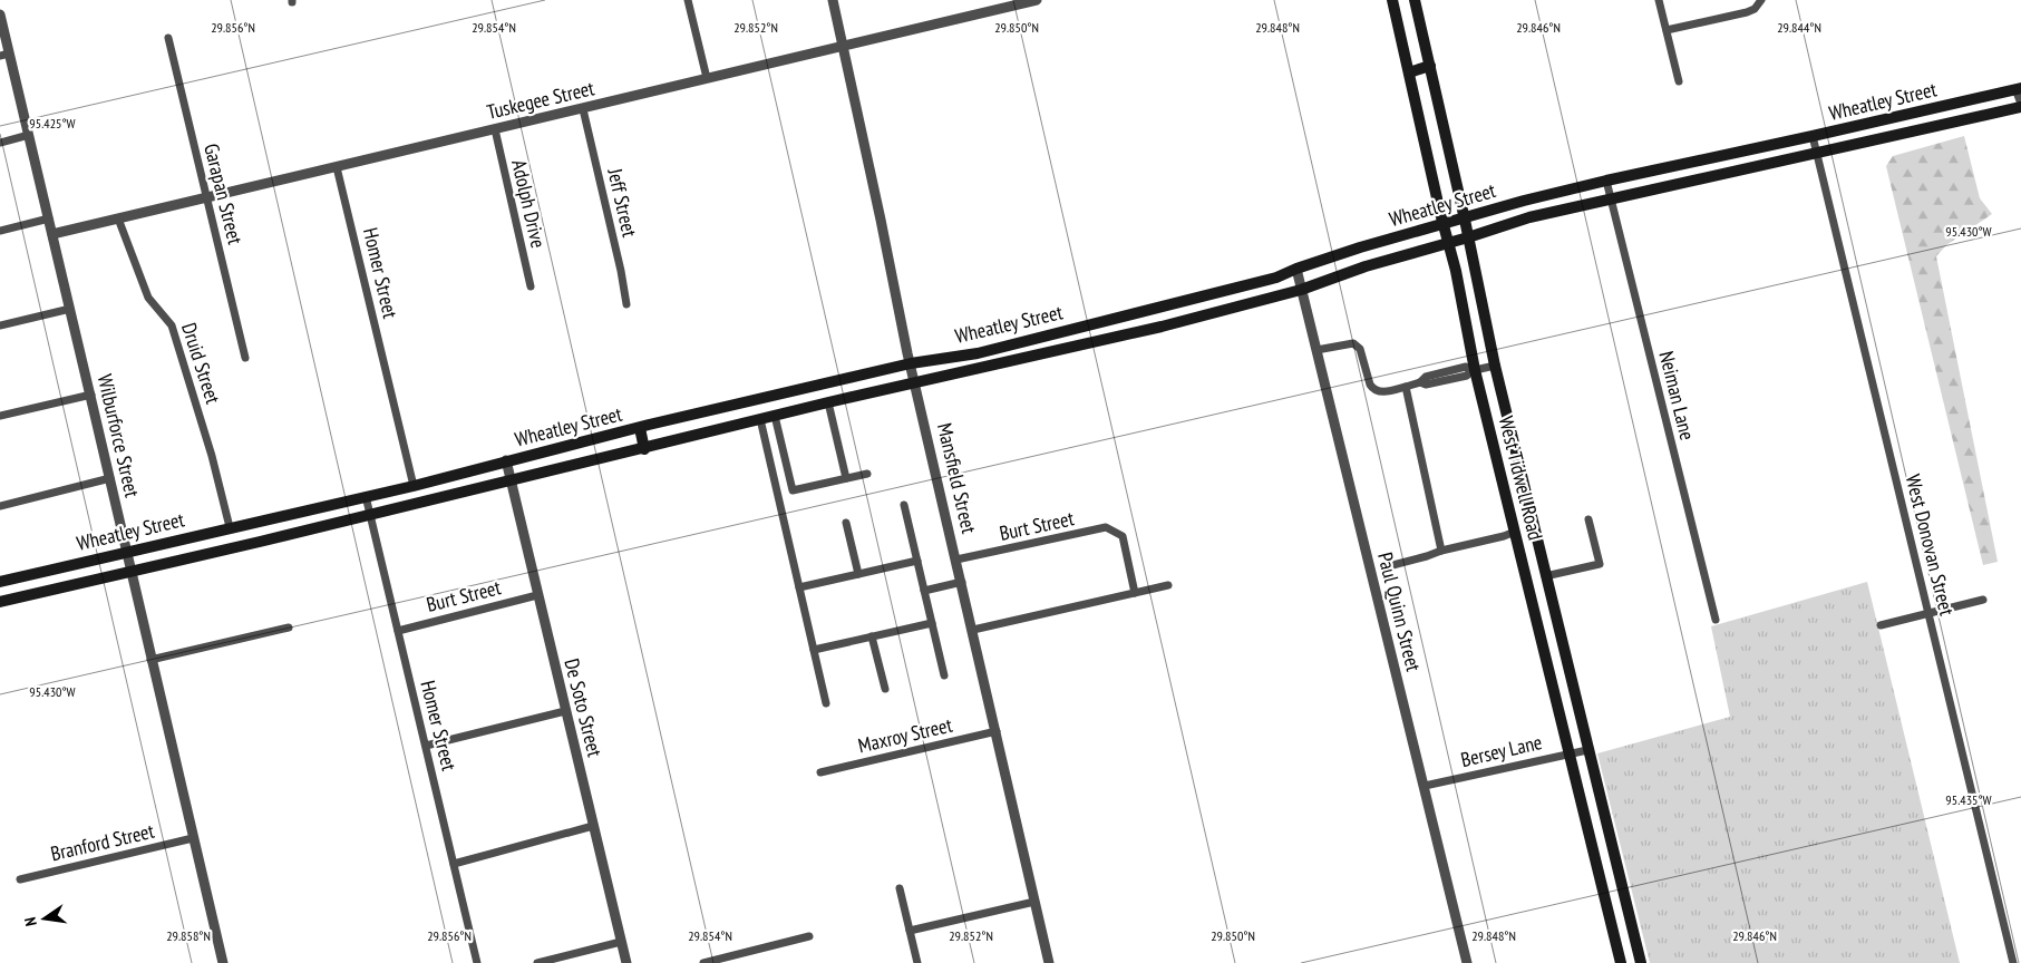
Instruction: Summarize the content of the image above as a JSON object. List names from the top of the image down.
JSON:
{
  "streets": {
    "main road": ["Wheatley Street", "West Tidwell Road"],
    "street": [
      "Tuskegee Street",
      "Garapan Street",
      "Jeff Street",
      "Adolph Drive",
      "Homer Street",
      "Druid Street",
      "Neiman Lane",
      "Wilburforce Street",
      "Mansfield Street",
      "Burt Street",
      "West Donovan Street",
      "Paul Quinn Street",
      "De Soto Street",
      "Maxroy Street",
      "Bersey Lane",
      "Branford Street"
    ]
  },
  "crossings": [
    ["Tuskegee Street", "Garapan Street"],
    ["Tuskegee Street", "Jeff Street"],
    ["Tuskegee Street", "Adolph Drive"],
    ["Tuskegee Street", "Homer Street"],
    ["Tuskegee Street", "Druid Street"],
    ["Tuskegee Street", "Wilburforce Street"],
    ["Tuskegee Street", "Mansfield Street"],
    ["Wheatley Street", "Homer Street"],
    ["Wheatley Street", "Druid Street"],
    ["Wheatley Street", "Neiman Lane"],
    ["Wheatley Street", "Wilburforce Street"],
    ["Wheatley Street", "Mansfield Street"],
    ["Wheatley Street", "West Tidwell Road"],
    ["Wheatley Street", "West Donovan Street"],
    ["Wheatley Street", "Paul Quinn Street"],
    ["Wheatley Street", "De Soto Street"],
    ["Homer Street", "Burt Street"],
    ["Wilburforce Street", "Branford Street"],
    ["Mansfield Street", "Burt Street"],
    ["Mansfield Street", "Maxroy Street"],
    ["West Tidwell Road", "Bersey Lane"],
    ["Burt Street", "De Soto Street"],
    ["Paul Quinn Street", "Bersey Lane"]
  ],
  "north": "left",
  "coordinates": [
    "29.856°N",
    "29.854°N",
    "29.852°N",
    "29.850°N",
    "29.848°N",
    "29.846°N",
    "29.844°N",
    "95.425°W",
    "95.430°W",
    "95.435°W",
    "29.858°N"
  ]
}
